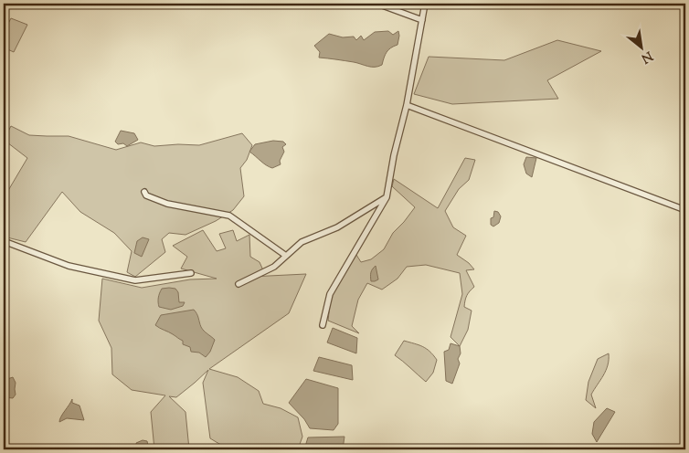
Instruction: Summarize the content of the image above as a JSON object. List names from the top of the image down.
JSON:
{
  "north": "bottom right"
}
